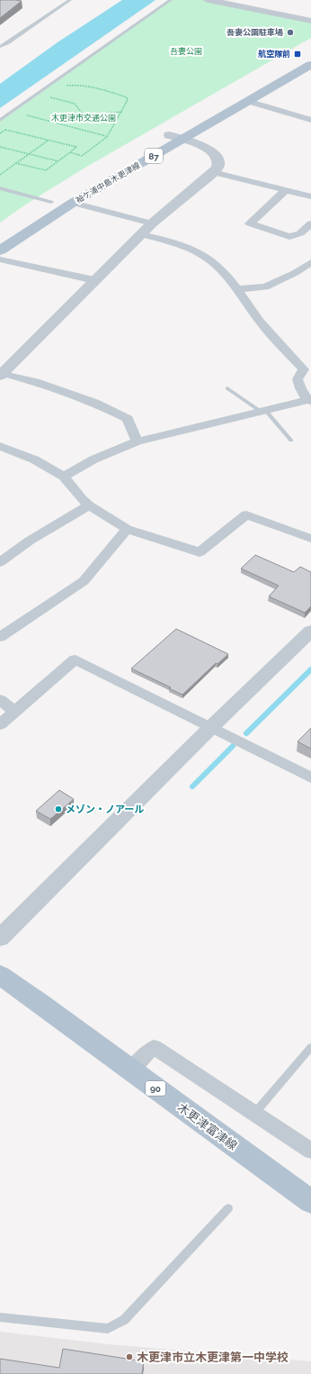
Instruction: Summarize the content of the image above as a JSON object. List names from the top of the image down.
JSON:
{
  "streets": {
    "main road": [
      "87",
      "袖ケ浦中島木更津線",
      "90",
      "木更津富津線"
    ]
  },
  "parks": ["吾妻公園", "木更津市交通公園"],
  "places": {
    "other": ["吾妻公園駐車場", "メゾン・ノアール", "木更津市立木更津第一中学校"],
    "transit": ["航空隊前"]
  }
}
